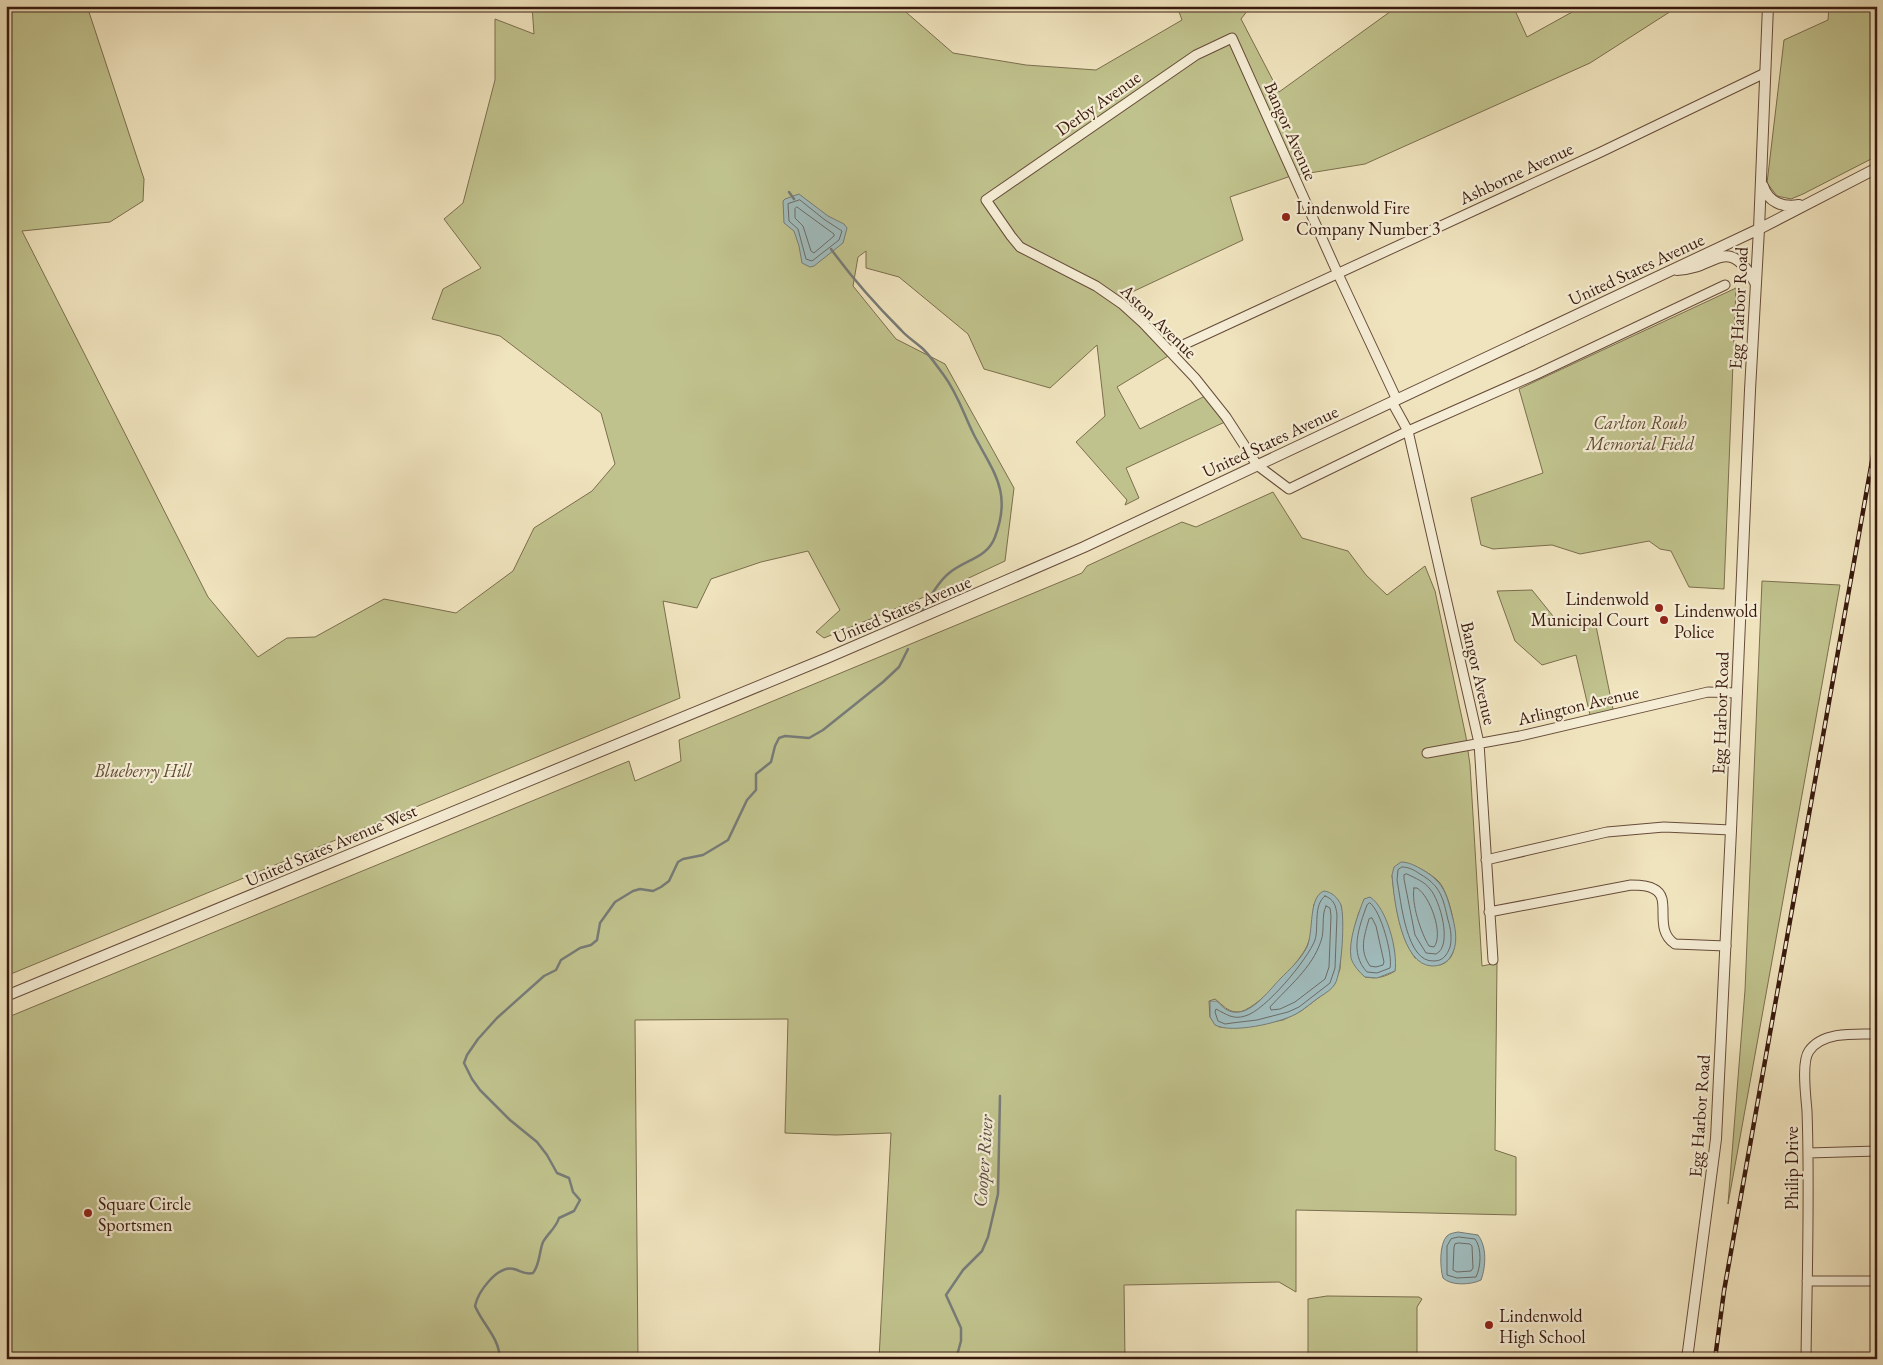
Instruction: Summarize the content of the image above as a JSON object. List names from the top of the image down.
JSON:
{
  "streets": {
    "street": [
      "Derby Avenue",
      "Bangor Avenue",
      "Ashborne Avenue",
      "United States Avenue",
      "Egg Harbor Road",
      "Aston Avenue",
      "Arlington Avenue",
      "United States Avenue West",
      "Philip Drive"
    ]
  },
  "crossings": [
    ["Derby Avenue", "Bangor Avenue"],
    ["Derby Avenue", "Aston Avenue"],
    ["Bangor Avenue", "Ashborne Avenue"],
    ["Bangor Avenue", "United States Avenue"],
    ["Bangor Avenue", "Aston Avenue"],
    ["Bangor Avenue", "Arlington Avenue"],
    ["Ashborne Avenue", "Egg Harbor Road"],
    ["Ashborne Avenue", "Aston Avenue"],
    ["United States Avenue", "Egg Harbor Road"],
    ["United States Avenue", "Aston Avenue"],
    ["United States Avenue", "United States Avenue West"],
    ["Egg Harbor Road", "Arlington Avenue"]
  ],
  "water": ["Cooper River"],
  "parks": ["Carlton Rouh Memorial Field", "Blueberry Hill"],
  "places": [
    "Lindenwold Fire Company Number 3",
    "Lindenwold Municipal Court",
    "Lindenwold Police",
    "Square Circle Sportsmen",
    "Lindenwold High School"
  ]
}
